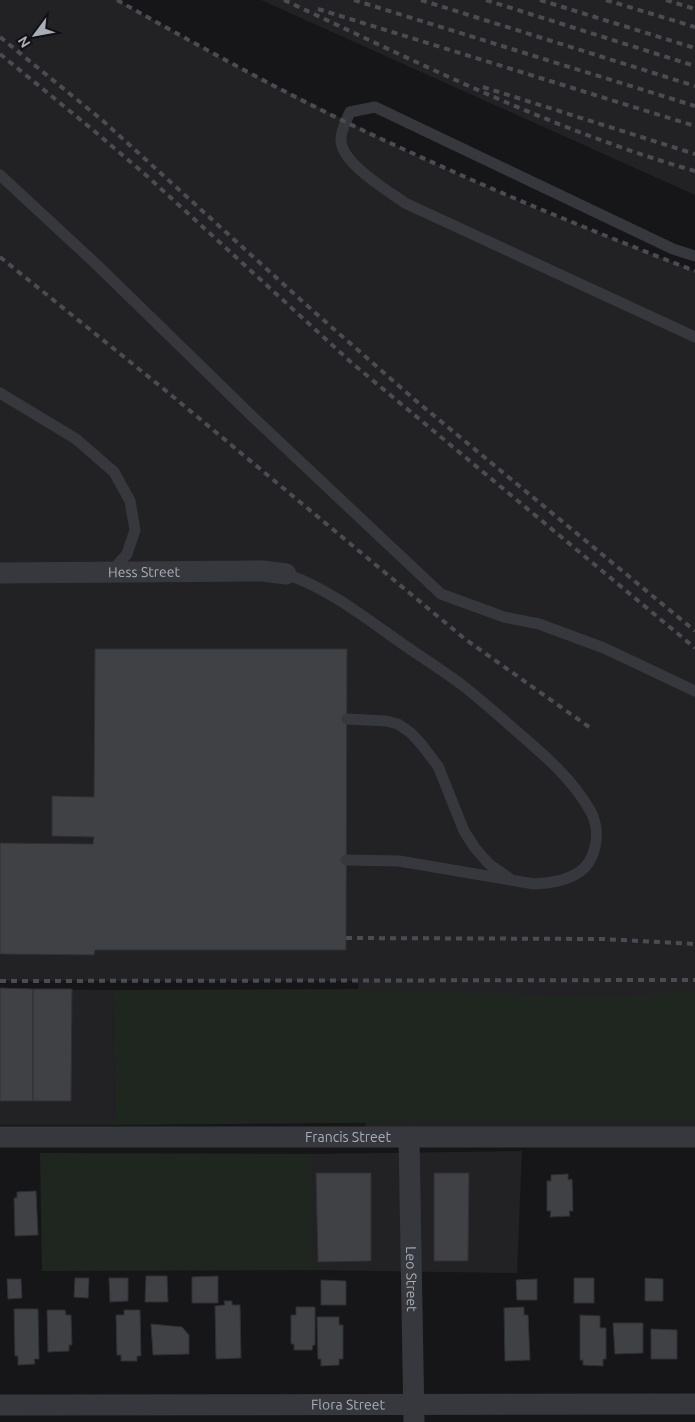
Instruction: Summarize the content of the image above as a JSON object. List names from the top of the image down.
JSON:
{
  "streets": {
    "street": [
      "Hess Street",
      "Francis Street",
      "Leo Street",
      "Flora Street"
    ]
  },
  "crossings": [
    ["Francis Street", "Leo Street"],
    ["Leo Street", "Flora Street"]
  ],
  "north": "bottom left"
}
